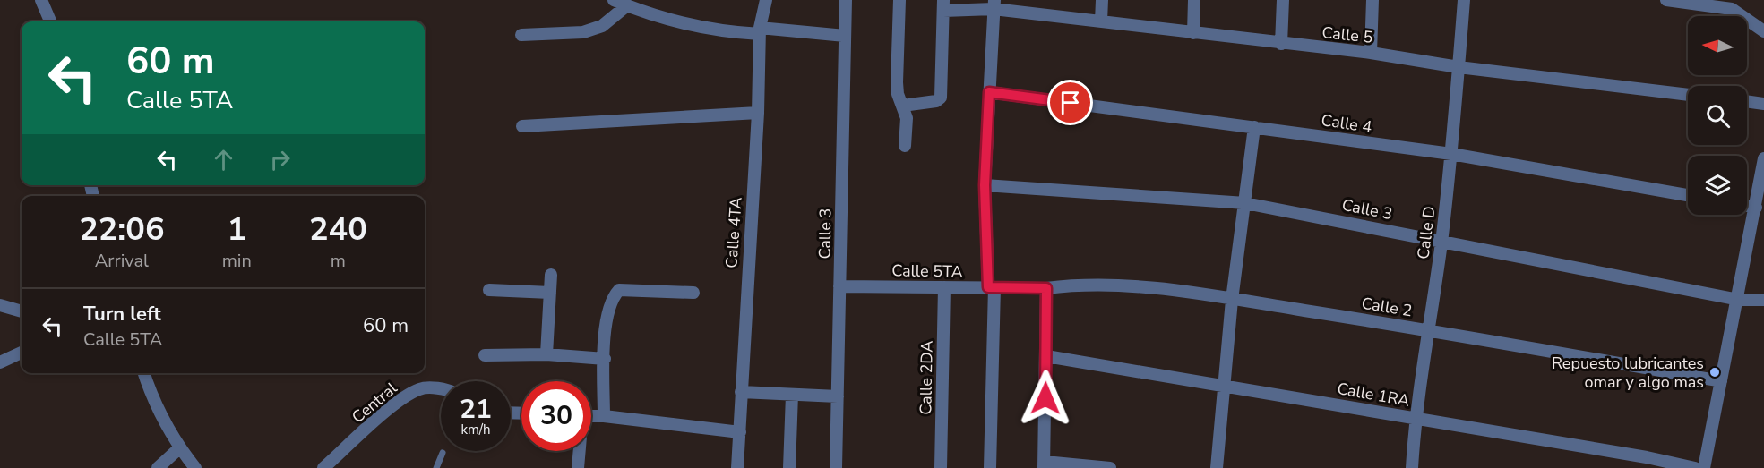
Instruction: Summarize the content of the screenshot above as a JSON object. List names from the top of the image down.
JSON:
{
  "streets": {
    "street": [
      "Calle 5",
      "Calle 4",
      "Calle 3",
      "Calle 4TA",
      "Calle D",
      "Calle 5TA",
      "Calle 2",
      "Calle 2DA",
      "Calle 1RA",
      "Central"
    ]
  },
  "crossings": [
    ["Calle 5", "Calle D"],
    ["Calle 4", "Calle D"],
    ["Calle 3", "Calle D"],
    ["Calle 3", "Calle 5TA"],
    ["Calle D", "Calle 2"],
    ["Calle D", "Calle 1RA"],
    ["Calle 5TA", "Calle 2"],
    ["Calle 5TA", "Calle 2DA"]
  ],
  "places": ["Repuesto lubricantes omar y algo mas"],
  "north": "left",
  "page": {
    "turn": ["60 m", "Calle 5TA"],
    "eta": [
      "22:06",
      "Arrival",
      "1",
      "min",
      "240",
      "m"
    ],
    "list": [
      {
        "name": "Turn left",
        "note": "Calle 5TA",
        "value": "60 m"
      }
    ],
    "speed": "21 km/h",
    "limit": "30"
  }
}
